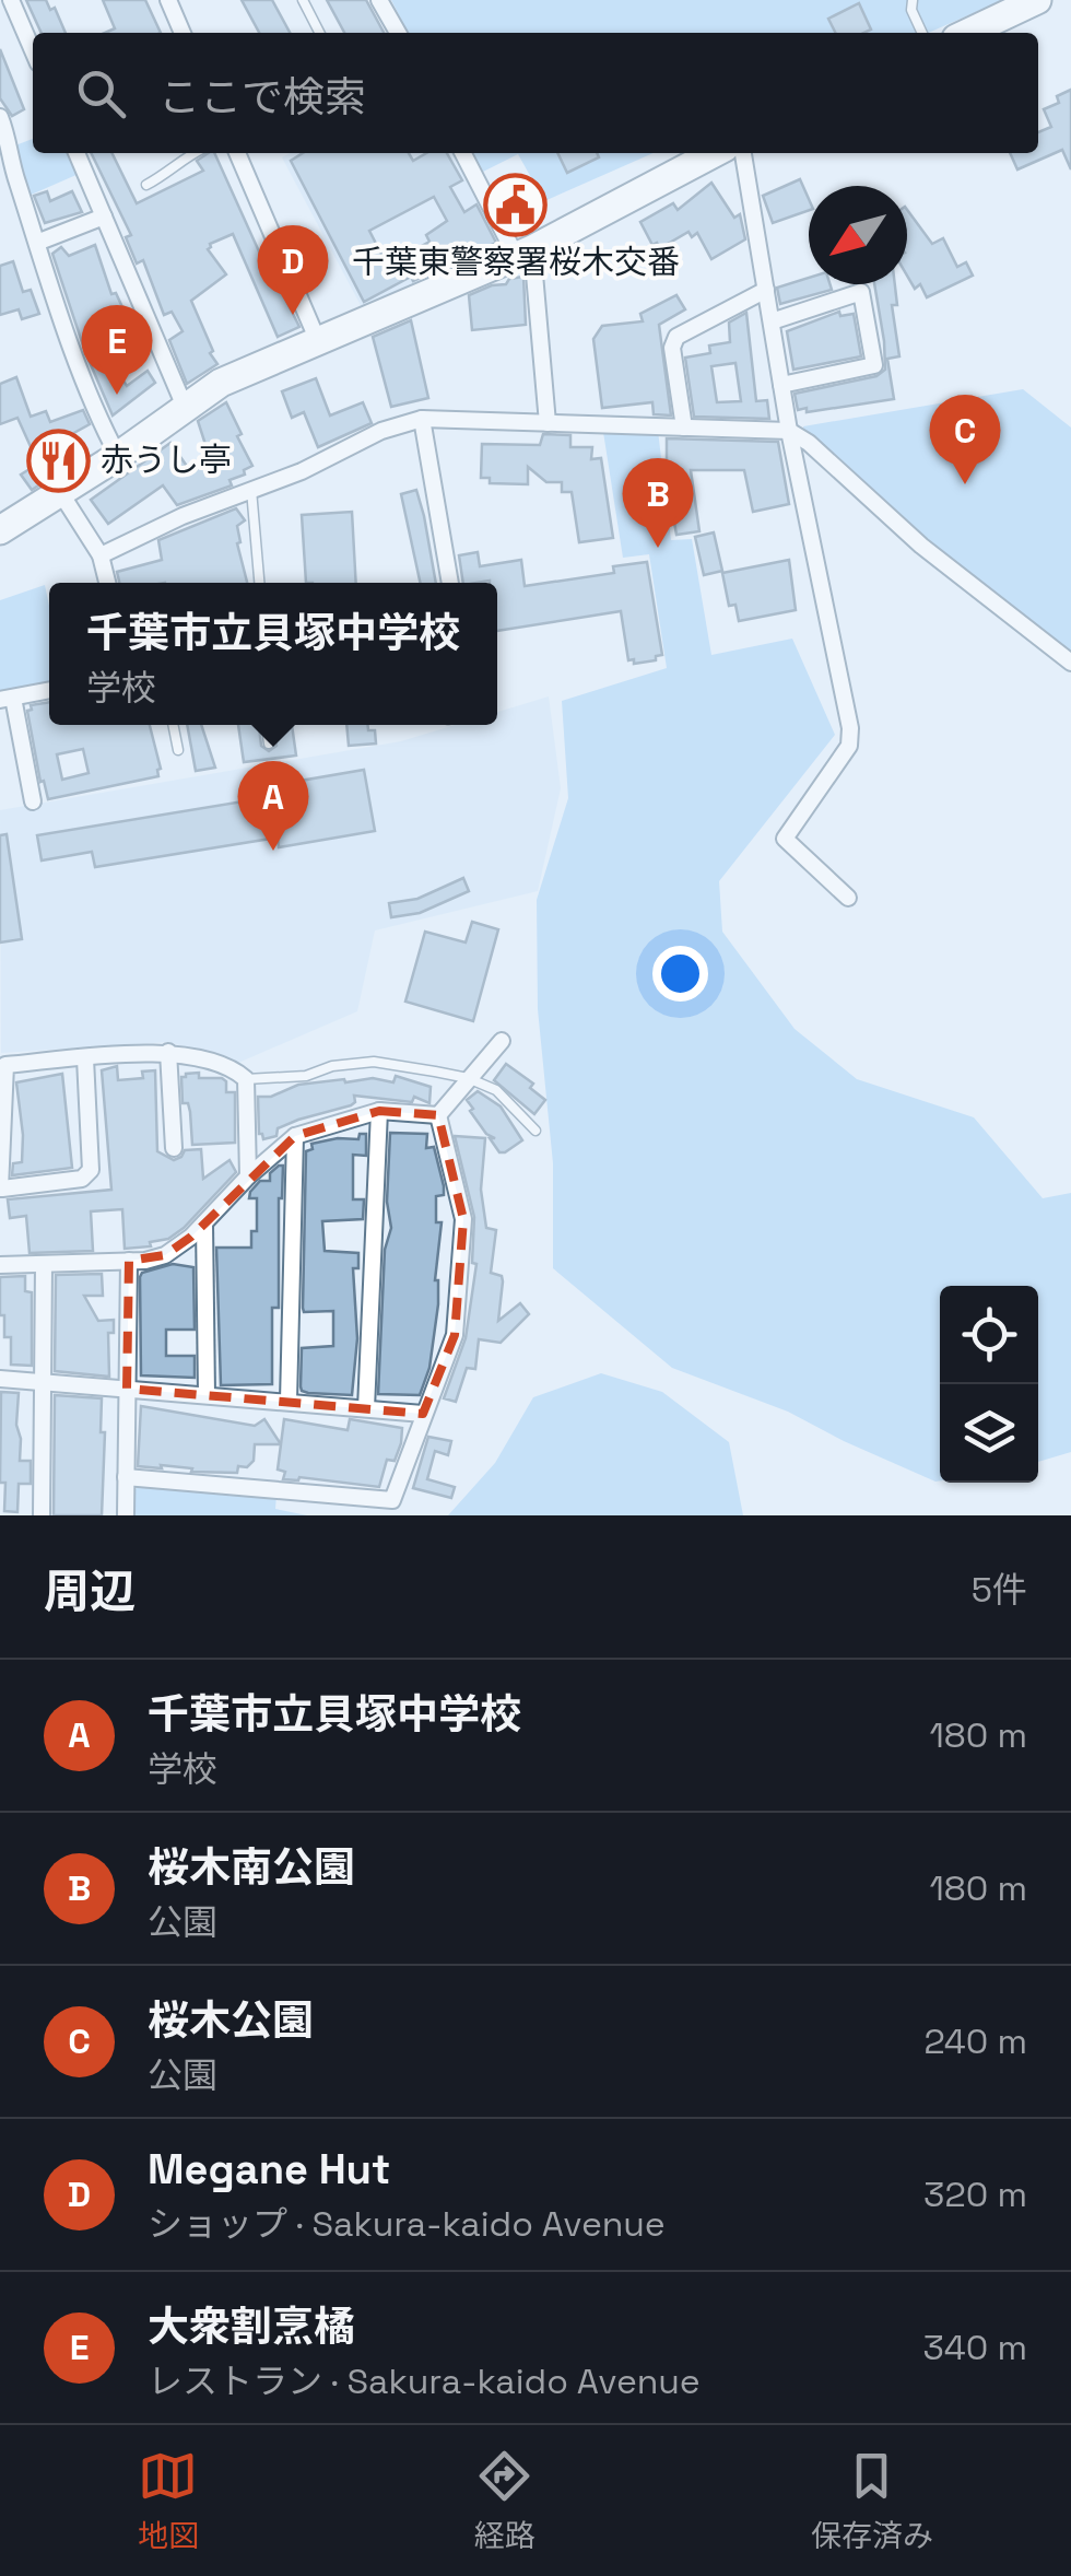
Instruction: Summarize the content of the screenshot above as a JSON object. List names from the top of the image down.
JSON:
{
  "places": {
    "public building": ["千葉東警察署桜木交番"],
    "restaurant": ["赤うし亭"]
  },
  "north": "bottom left",
  "page": {
    "search": "ここで検索",
    "pins": [
      "D",
      "E",
      "C",
      "B",
      "A"
    ],
    "popup": ["千葉市立貝塚中学校", "学校"],
    "heading": ["周辺", "5件"],
    "list": [
      {
        "mark": "A",
        "name": "千葉市立貝塚中学校",
        "note": "学校",
        "value": "180 m"
      },
      {
        "mark": "B",
        "name": "桜木南公園",
        "note": "公園",
        "value": "180 m"
      },
      {
        "mark": "C",
        "name": "桜木公園",
        "note": "公園",
        "value": "240 m"
      },
      {
        "mark": "D",
        "name": "Megane Hut",
        "note": "ショップ · Sakura-kaido Avenue",
        "value": "320 m"
      },
      {
        "mark": "E",
        "name": "大衆割烹橘",
        "note": "レストラン · Sakura-kaido Avenue",
        "value": "340 m"
      }
    ],
    "nav": ["地図", "経路", "保存済み"]
  }
}
